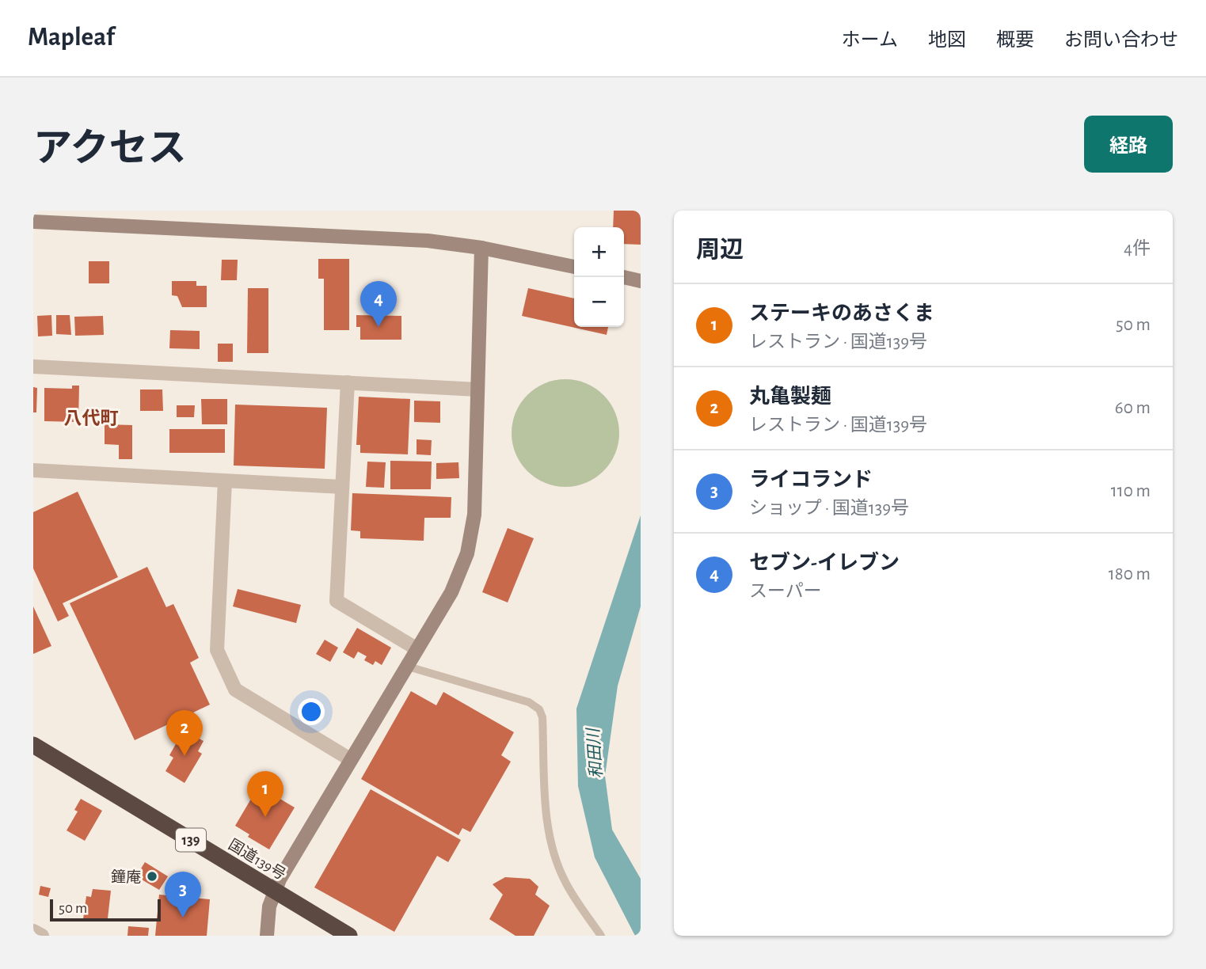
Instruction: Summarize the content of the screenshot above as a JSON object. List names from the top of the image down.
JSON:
{
  "streets": {
    "highway": ["139", "国道139号"]
  },
  "districts": ["八代町"],
  "water": ["和田川"],
  "places": ["鐘庵"],
  "scale_bar": "50 m",
  "page": {
    "header": "Mapleaf",
    "nav": [
      "ホーム",
      "地図",
      "概要",
      "お問い合わせ"
    ],
    "title": "アクセス",
    "buttons": "経路",
    "heading": ["周辺", "4件"],
    "map_buttons": ["+", "−"],
    "pins": [
      "4",
      "2",
      "1",
      "3"
    ],
    "list": [
      {
        "mark": "1",
        "name": "ステーキのあさくま",
        "note": "レストラン · 国道139号",
        "value": "50 m"
      },
      {
        "mark": "2",
        "name": "丸亀製麺",
        "note": "レストラン · 国道139号",
        "value": "60 m"
      },
      {
        "mark": "3",
        "name": "ライコランド",
        "note": "ショップ · 国道139号",
        "value": "110 m"
      },
      {
        "mark": "4",
        "name": "セブン-イレブン",
        "note": "スーパー",
        "value": "180 m"
      }
    ],
    "scale": "50 m"
  }
}
